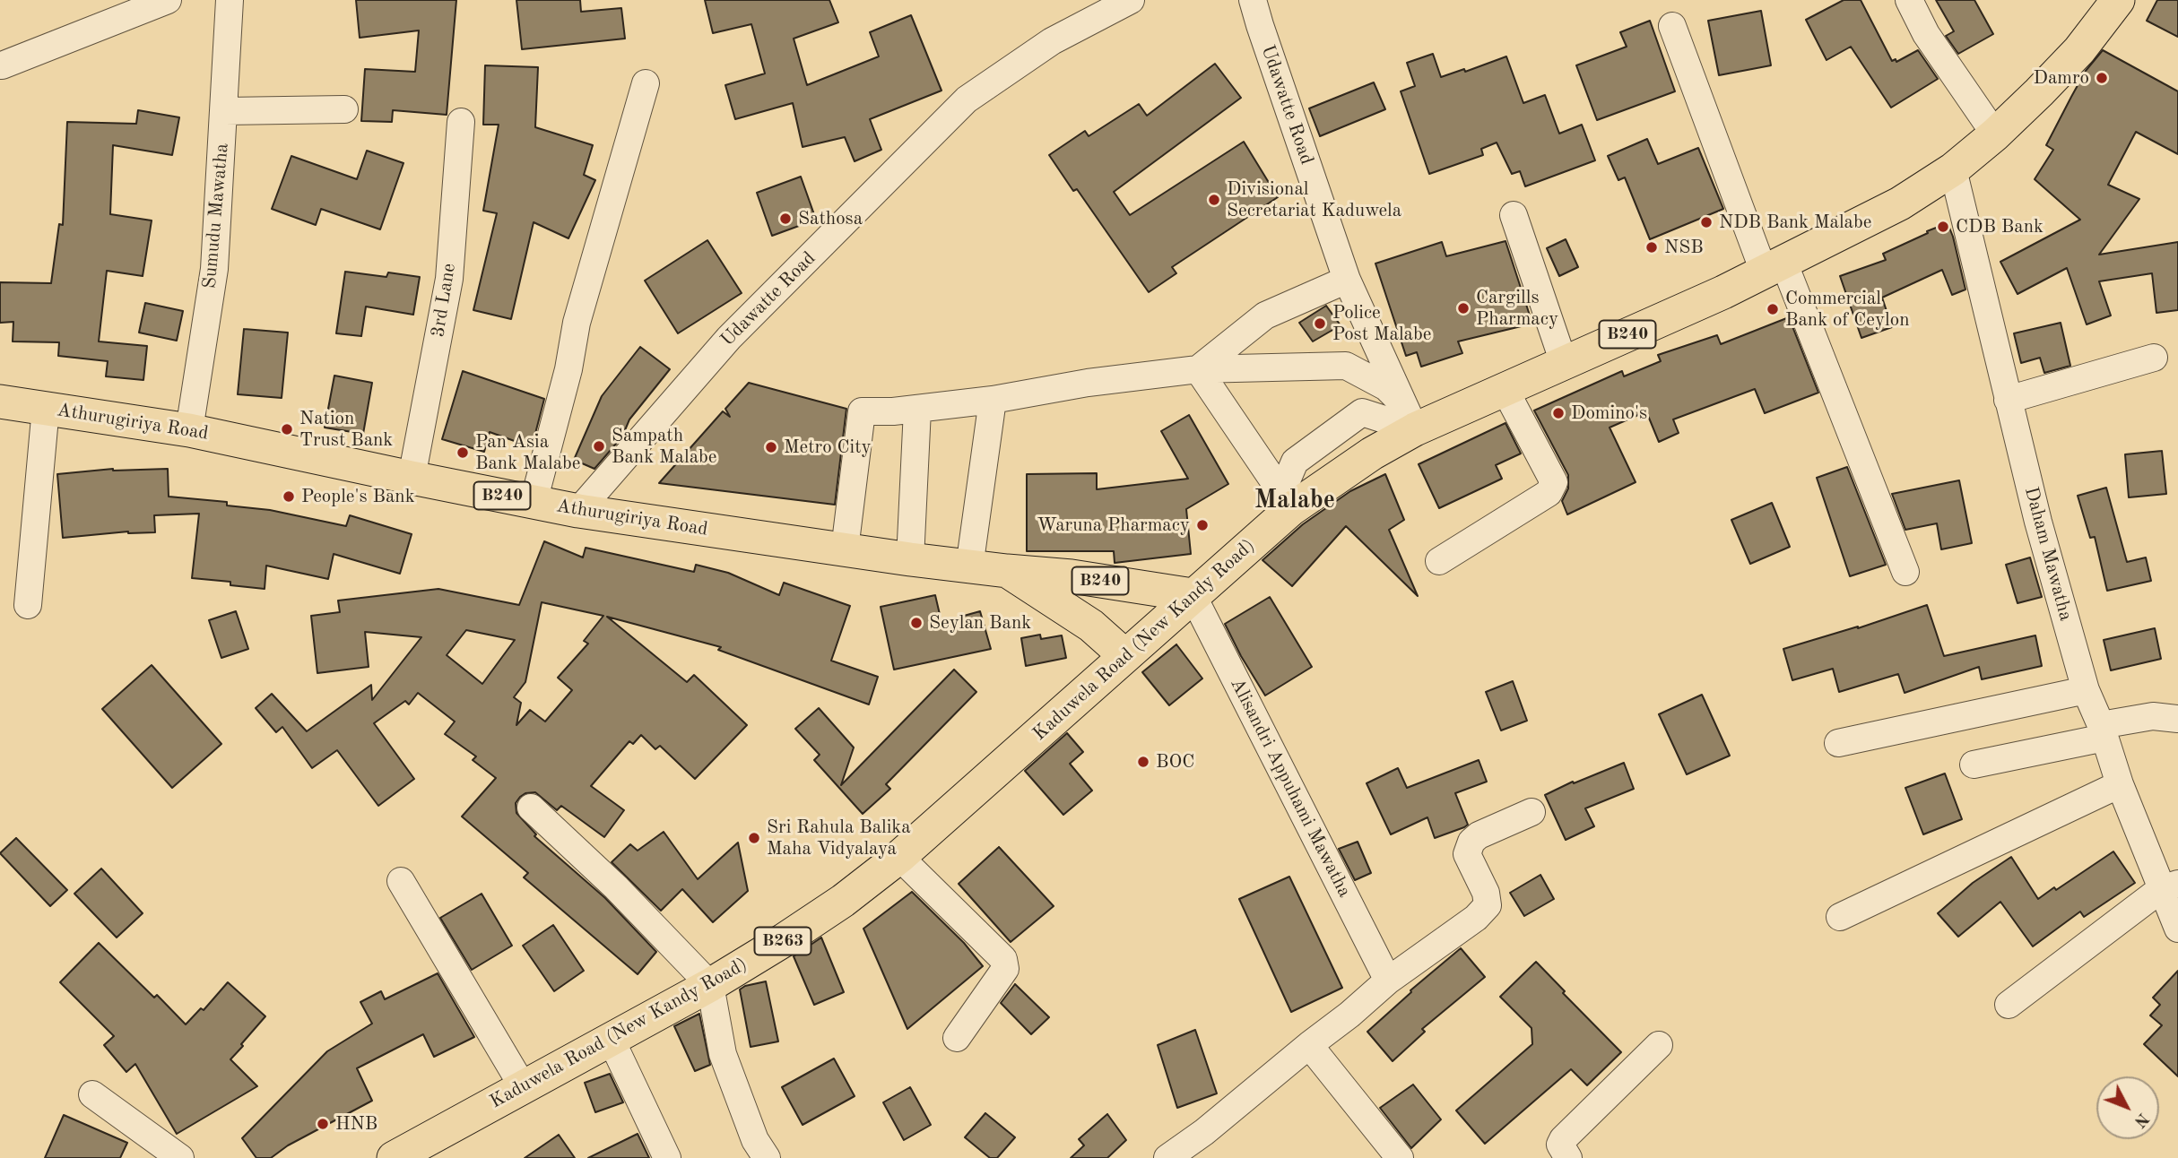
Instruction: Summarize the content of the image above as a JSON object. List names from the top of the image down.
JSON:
{
  "streets": {
    "main road": [
      "B240",
      "Athurugiriya Road",
      "Kaduwela Road (New Kandy Road)",
      "B263"
    ],
    "street": [
      "Udawatte Road",
      "Sumudu Mawatha",
      "3rd Lane",
      "Daham Mawatha",
      "Alisandri Appuhami Mawatha"
    ]
  },
  "crossings": [
    ["Udawatte Road", "Athurugiriya Road"],
    ["Udawatte Road", "Kaduwela Road (New Kandy Road)"],
    ["Sumudu Mawatha", "Athurugiriya Road"],
    ["3rd Lane", "Athurugiriya Road"],
    ["Athurugiriya Road", "Kaduwela Road (New Kandy Road)"],
    ["Athurugiriya Road", "Alisandri Appuhami Mawatha"],
    ["Daham Mawatha", "Kaduwela Road (New Kandy Road)"],
    ["Kaduwela Road (New Kandy Road)", "Alisandri Appuhami Mawatha"]
  ],
  "districts": ["Malabe"],
  "places": [
    "Damro",
    "Divisional Secretariat Kaduwela",
    "Sathosa",
    "NDB Bank Malabe",
    "CDB Bank",
    "NSB",
    "Cargills Pharmacy",
    "Commercial Bank of Ceylon",
    "Police Post Malabe",
    "Domino's",
    "Nation Trust Bank",
    "Sampath Bank Malabe",
    "Metro City",
    "Pan Asia Bank Malabe",
    "People's Bank",
    "Waruna Pharmacy",
    "Seylan Bank",
    "BOC",
    "Sri Rahula Balika Maha Vidyalaya",
    "HNB"
  ],
  "north": "bottom right"
}
